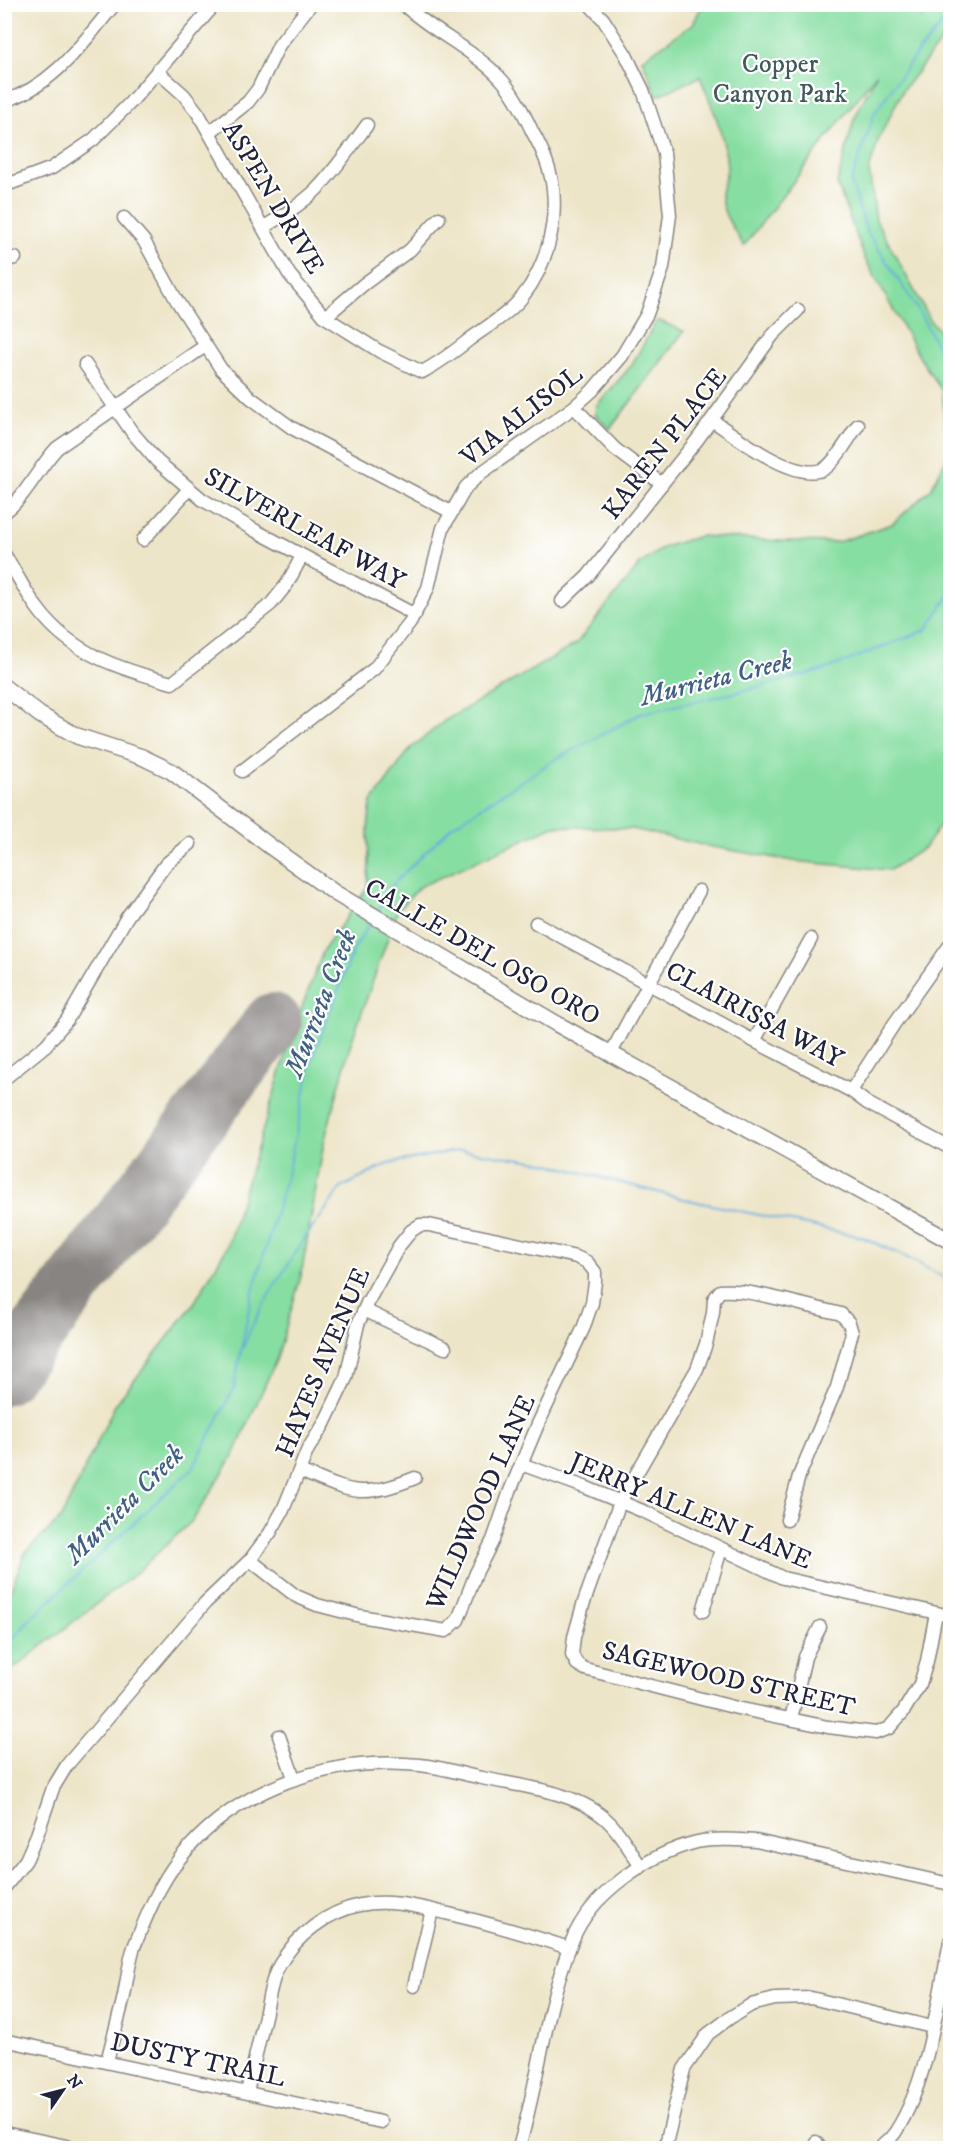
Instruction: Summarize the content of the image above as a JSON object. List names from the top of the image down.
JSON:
{
  "streets": {
    "main road": ["CALLE DEL OSO ORO"],
    "street": [
      "ASPEN DRIVE",
      "VIA ALISOL",
      "KAREN PLACE",
      "SILVERLEAF WAY",
      "CLAIRISSA WAY",
      "HAYES AVENUE",
      "WILDWOOD LANE",
      "JERRY ALLEN LANE",
      "SAGEWOOD STREET",
      "DUSTY TRAIL"
    ]
  },
  "crossings": [
    ["VIA ALISOL", "SILVERLEAF WAY"],
    ["HAYES AVENUE", "WILDWOOD LANE"],
    ["WILDWOOD LANE", "JERRY ALLEN LANE"],
    ["JERRY ALLEN LANE", "SAGEWOOD STREET"]
  ],
  "water": ["Murrieta Creek"],
  "parks": ["Copper Canyon Park"],
  "north": "top right"
}
